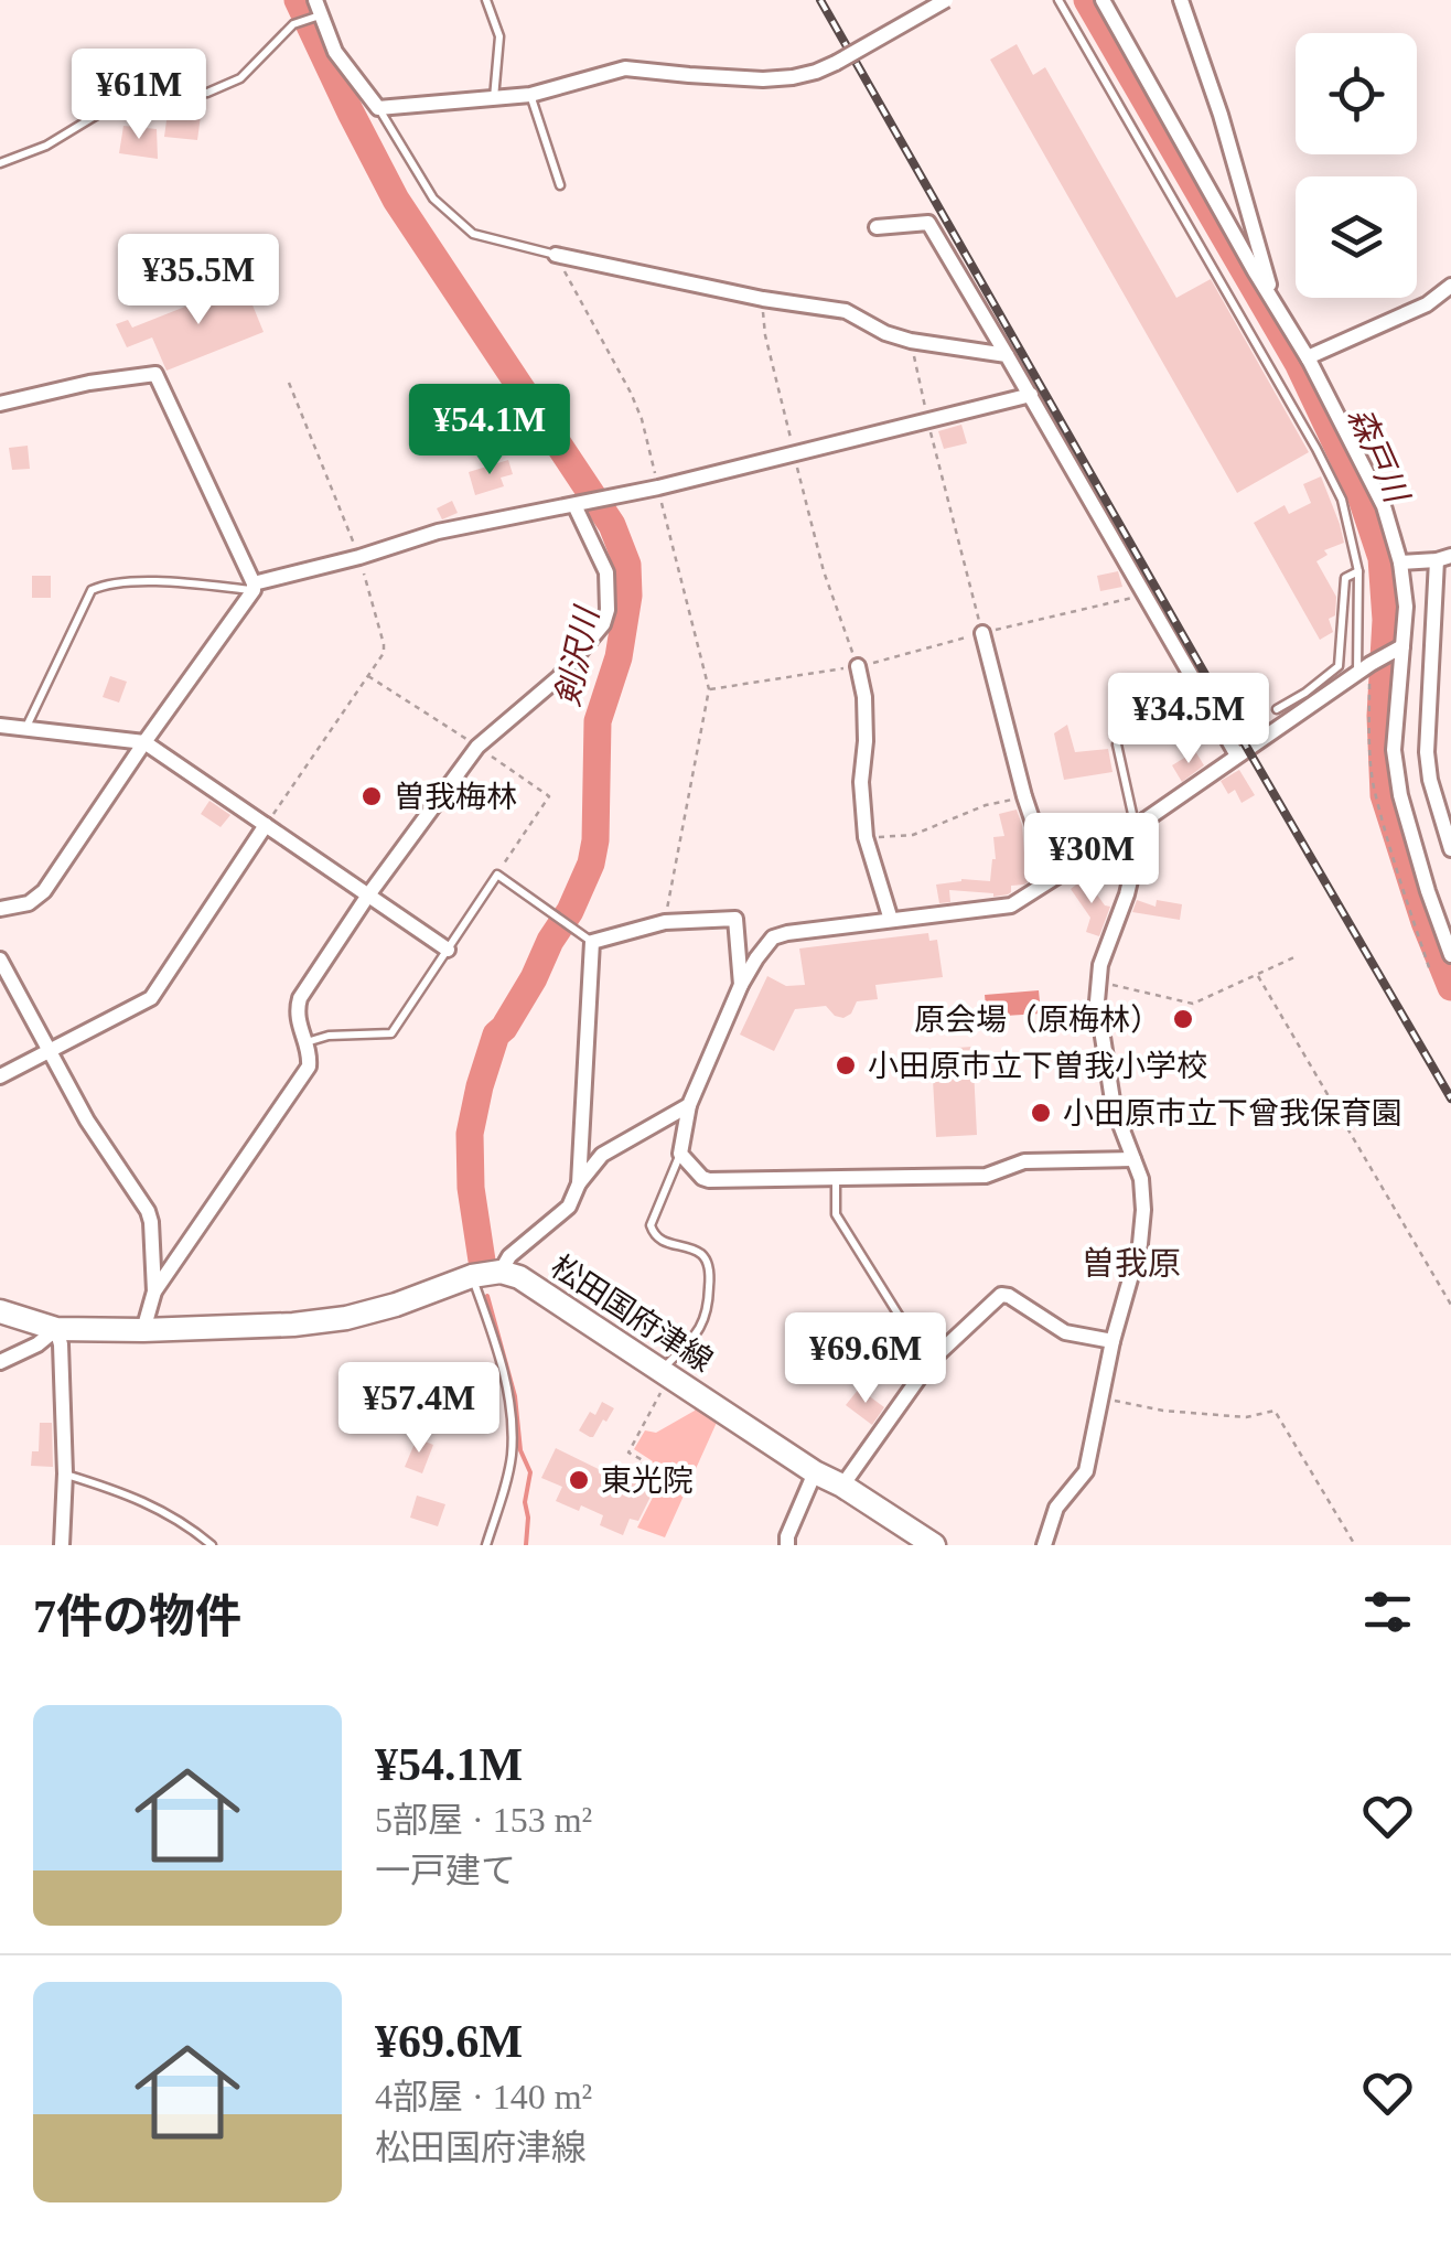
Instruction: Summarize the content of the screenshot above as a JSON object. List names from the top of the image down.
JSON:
{
  "streets": {
    "main road": ["松田国府津線"]
  },
  "districts": ["曽我原"],
  "water": ["森戸川", "剣沢川"],
  "places": [
    "曽我梅林",
    "原会場（原梅林）",
    "小田原市立下曽我小学校",
    "小田原市立下曾我保育園",
    "東光院"
  ],
  "page": {
    "price": [
      "¥61M",
      "¥35.5M",
      "¥54.1M",
      "¥34.5M",
      "¥30M",
      "¥69.6M",
      "¥57.4M"
    ],
    "heading": "7件の物件",
    "list": [
      {
        "name": "¥54.1M",
        "note": "5部屋 · 153 m² · 一戸建て"
      },
      {
        "name": "¥69.6M",
        "note": "4部屋 · 140 m² · 松田国府津線"
      }
    ]
  }
}
